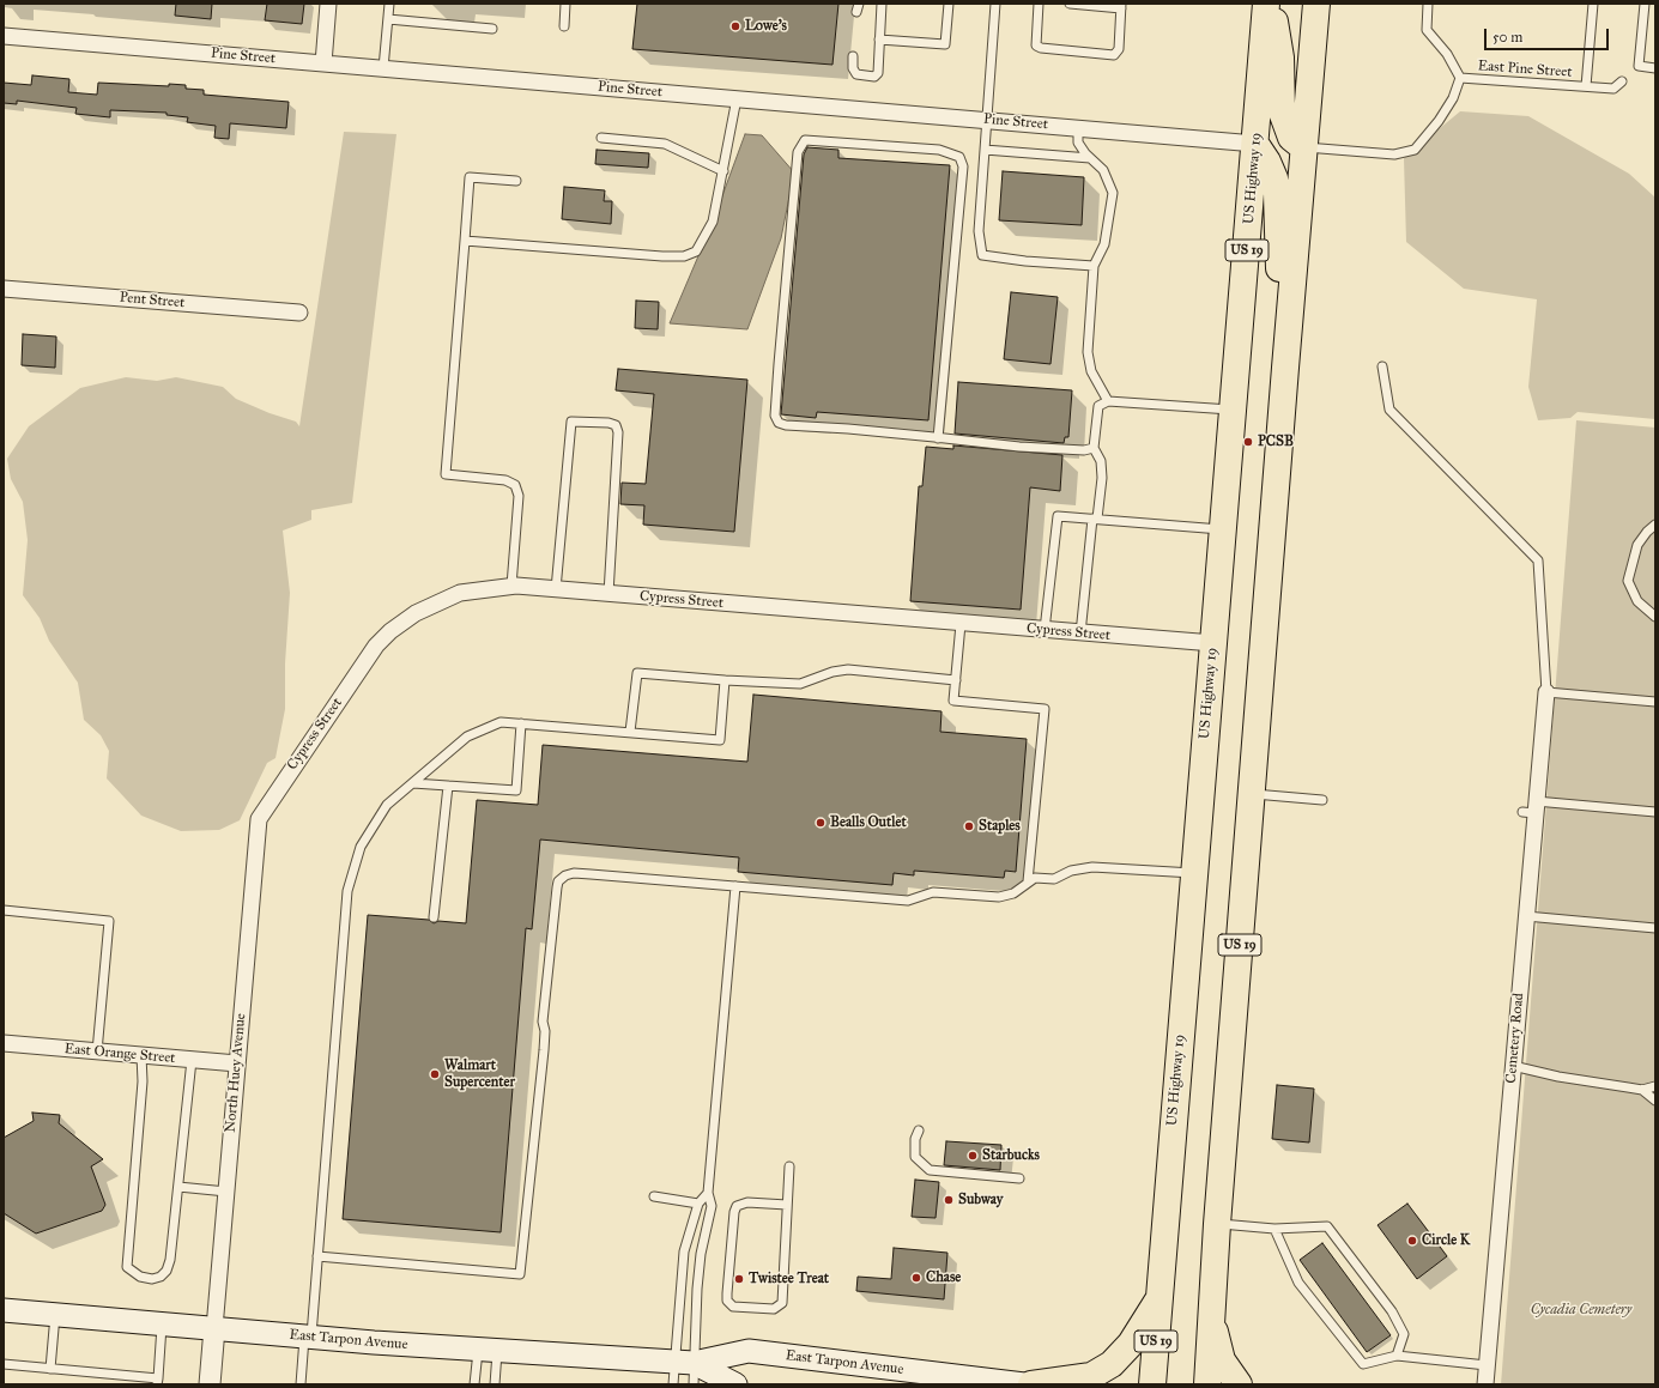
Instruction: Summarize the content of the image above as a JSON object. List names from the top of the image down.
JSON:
{
  "streets": {
    "highway": ["US Highway 19", "US 19"],
    "main road": ["East Tarpon Avenue"],
    "street": [
      "Pine Street",
      "Pent Street",
      "Cypress Street",
      "Cemetery Road",
      "East Orange Street",
      "North Huey Avenue"
    ],
    "lane": ["East Pine Street"]
  },
  "crossings": [
    ["Pine Street", "US Highway 19"],
    ["East Pine Street", "US 19"],
    ["US Highway 19", "Cypress Street"],
    ["Cypress Street", "North Huey Avenue"],
    ["East Orange Street", "North Huey Avenue"],
    ["North Huey Avenue", "East Tarpon Avenue"]
  ],
  "parks": ["Cycadia Cemetery"],
  "places": [
    "Lowe's",
    "PCSB",
    "Bealls Outlet",
    "Staples",
    "Walmart Supercenter",
    "Starbucks",
    "Subway",
    "Circle K",
    "Chase",
    "Twistee Treat"
  ],
  "scale_bar": "50 m"
}
